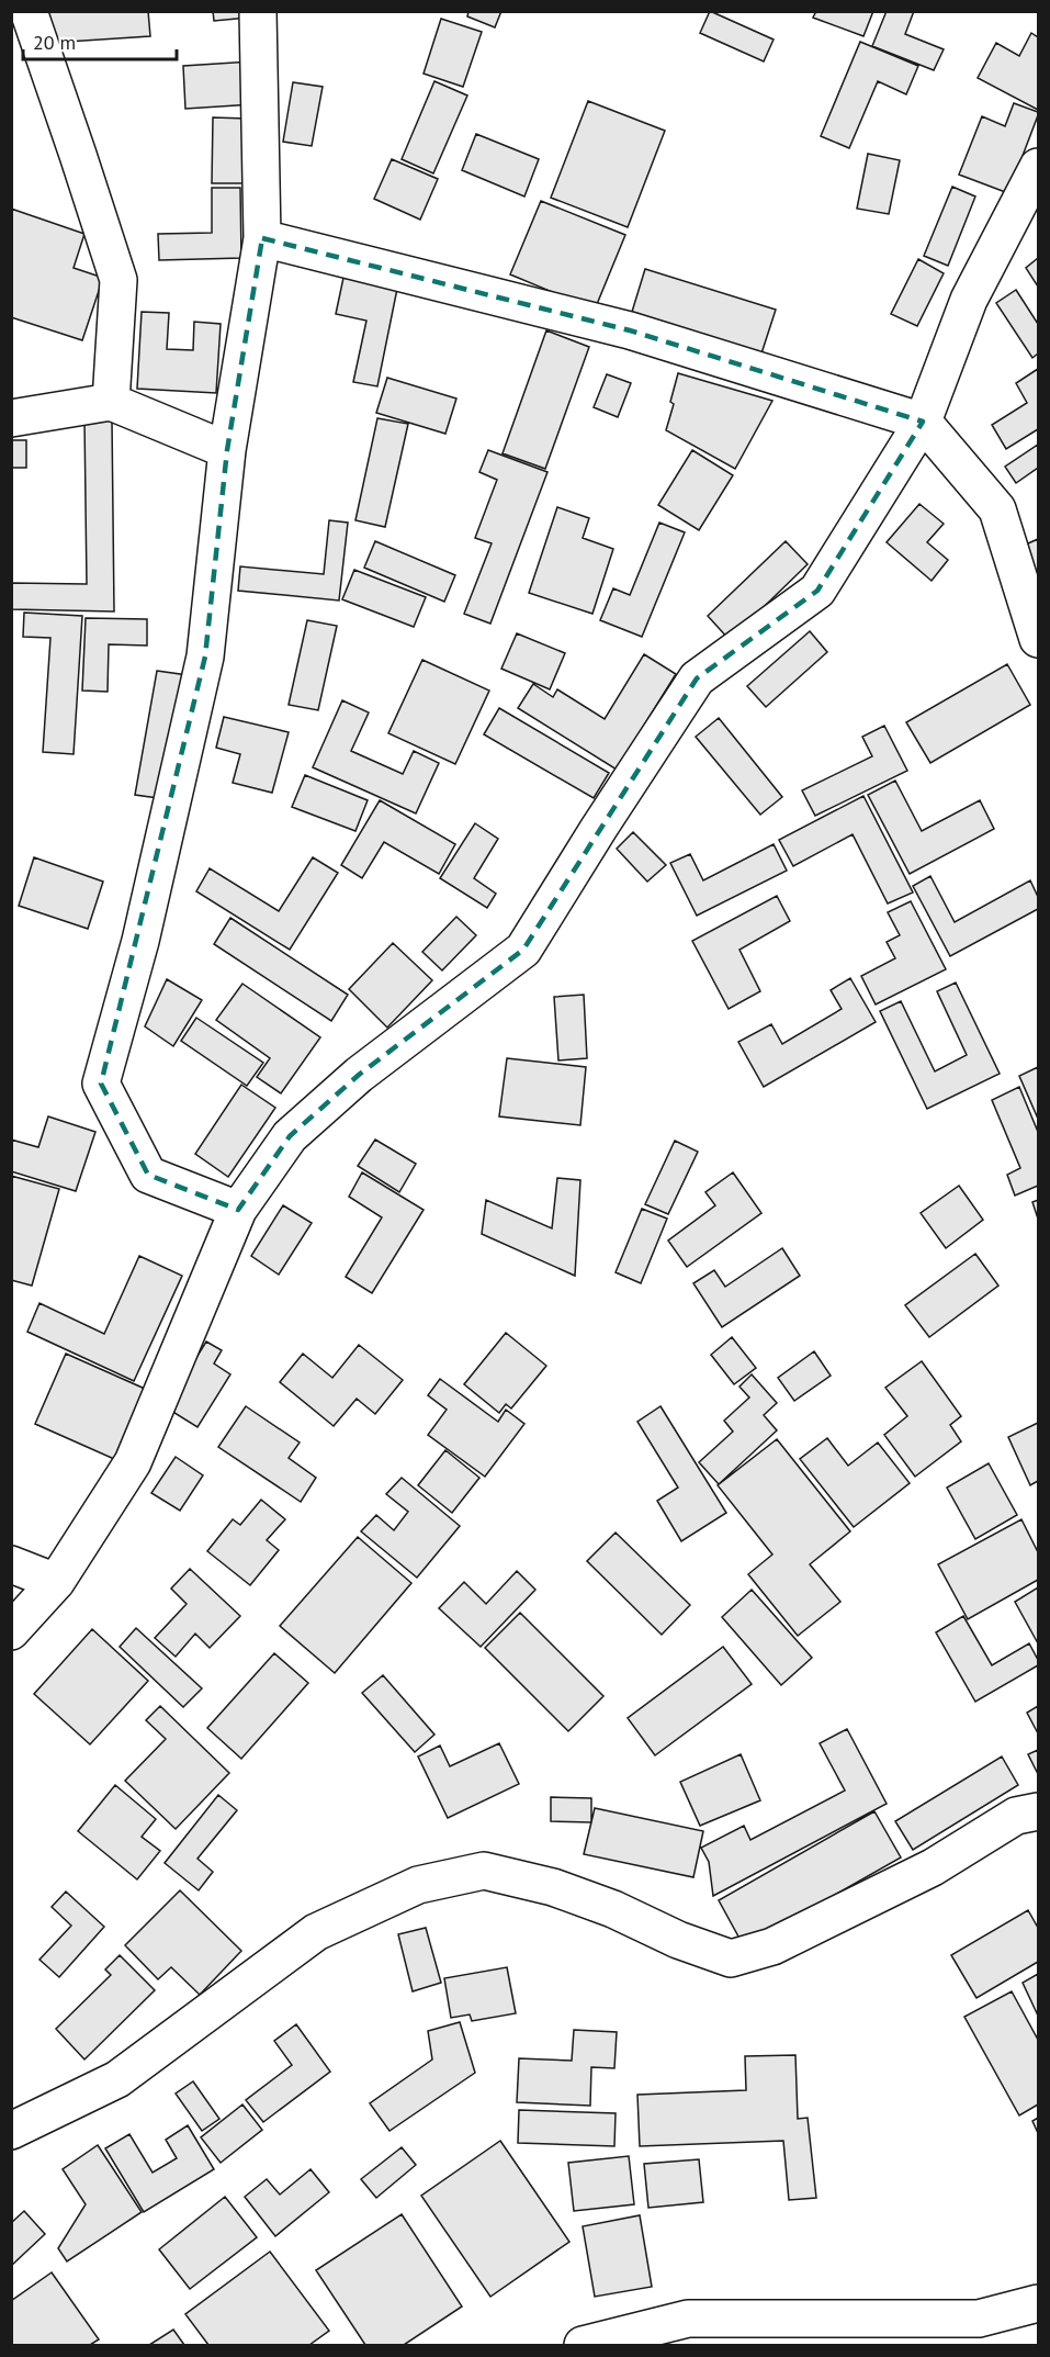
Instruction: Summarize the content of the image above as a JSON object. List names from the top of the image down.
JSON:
{
  "scale_bar": "20 m"
}
